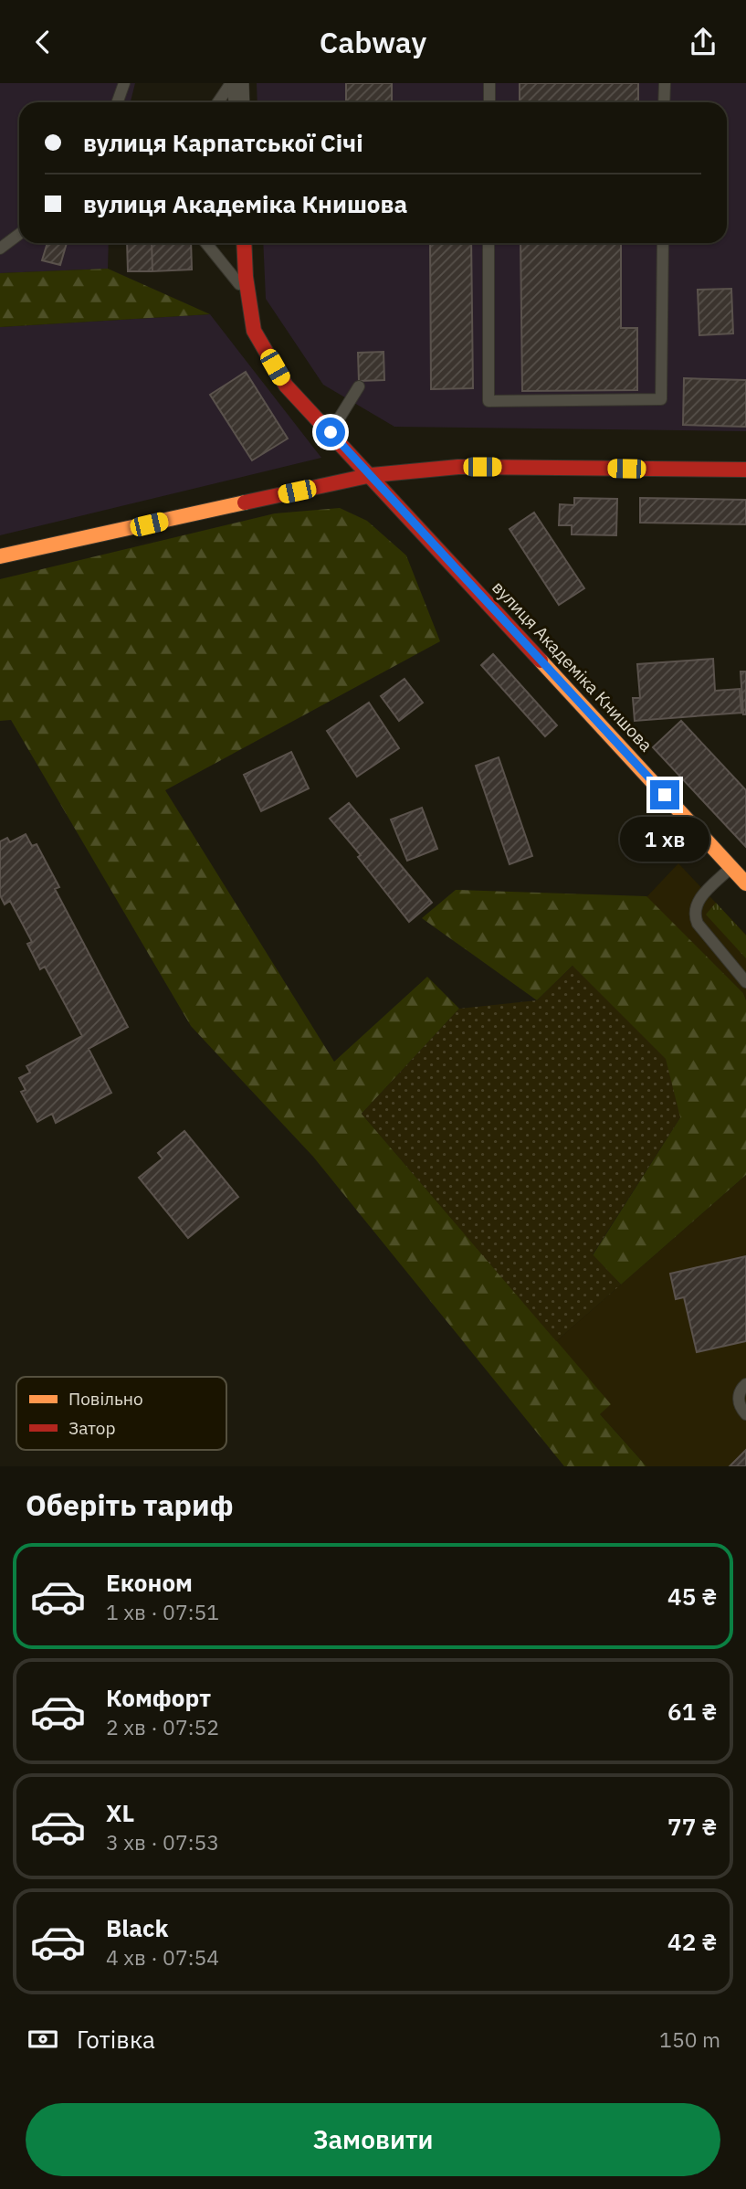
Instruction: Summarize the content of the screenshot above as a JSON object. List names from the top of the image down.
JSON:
{
  "streets": {
    "street": ["вулиця Академіка Книшова"]
  },
  "legend": ["Повільно", "Затор"],
  "page": {
    "header": "Cabway",
    "banner": ["вулиця Карпатської Січі", "вулиця Академіка Книшова"],
    "bubble": "1 хв",
    "heading": "Оберіть тариф",
    "list": [
      {
        "name": "Економ",
        "note": "1 хв · 07:51",
        "value": "45 ₴"
      },
      {
        "name": "Комфорт",
        "note": "2 хв · 07:52",
        "value": "61 ₴"
      },
      {
        "name": "XL",
        "note": "3 хв · 07:53",
        "value": "77 ₴"
      },
      {
        "name": "Black",
        "note": "4 хв · 07:54",
        "value": "42 ₴"
      }
    ],
    "pay": ["Готівка", "150 m"],
    "buttons": "Замовити"
  }
}
